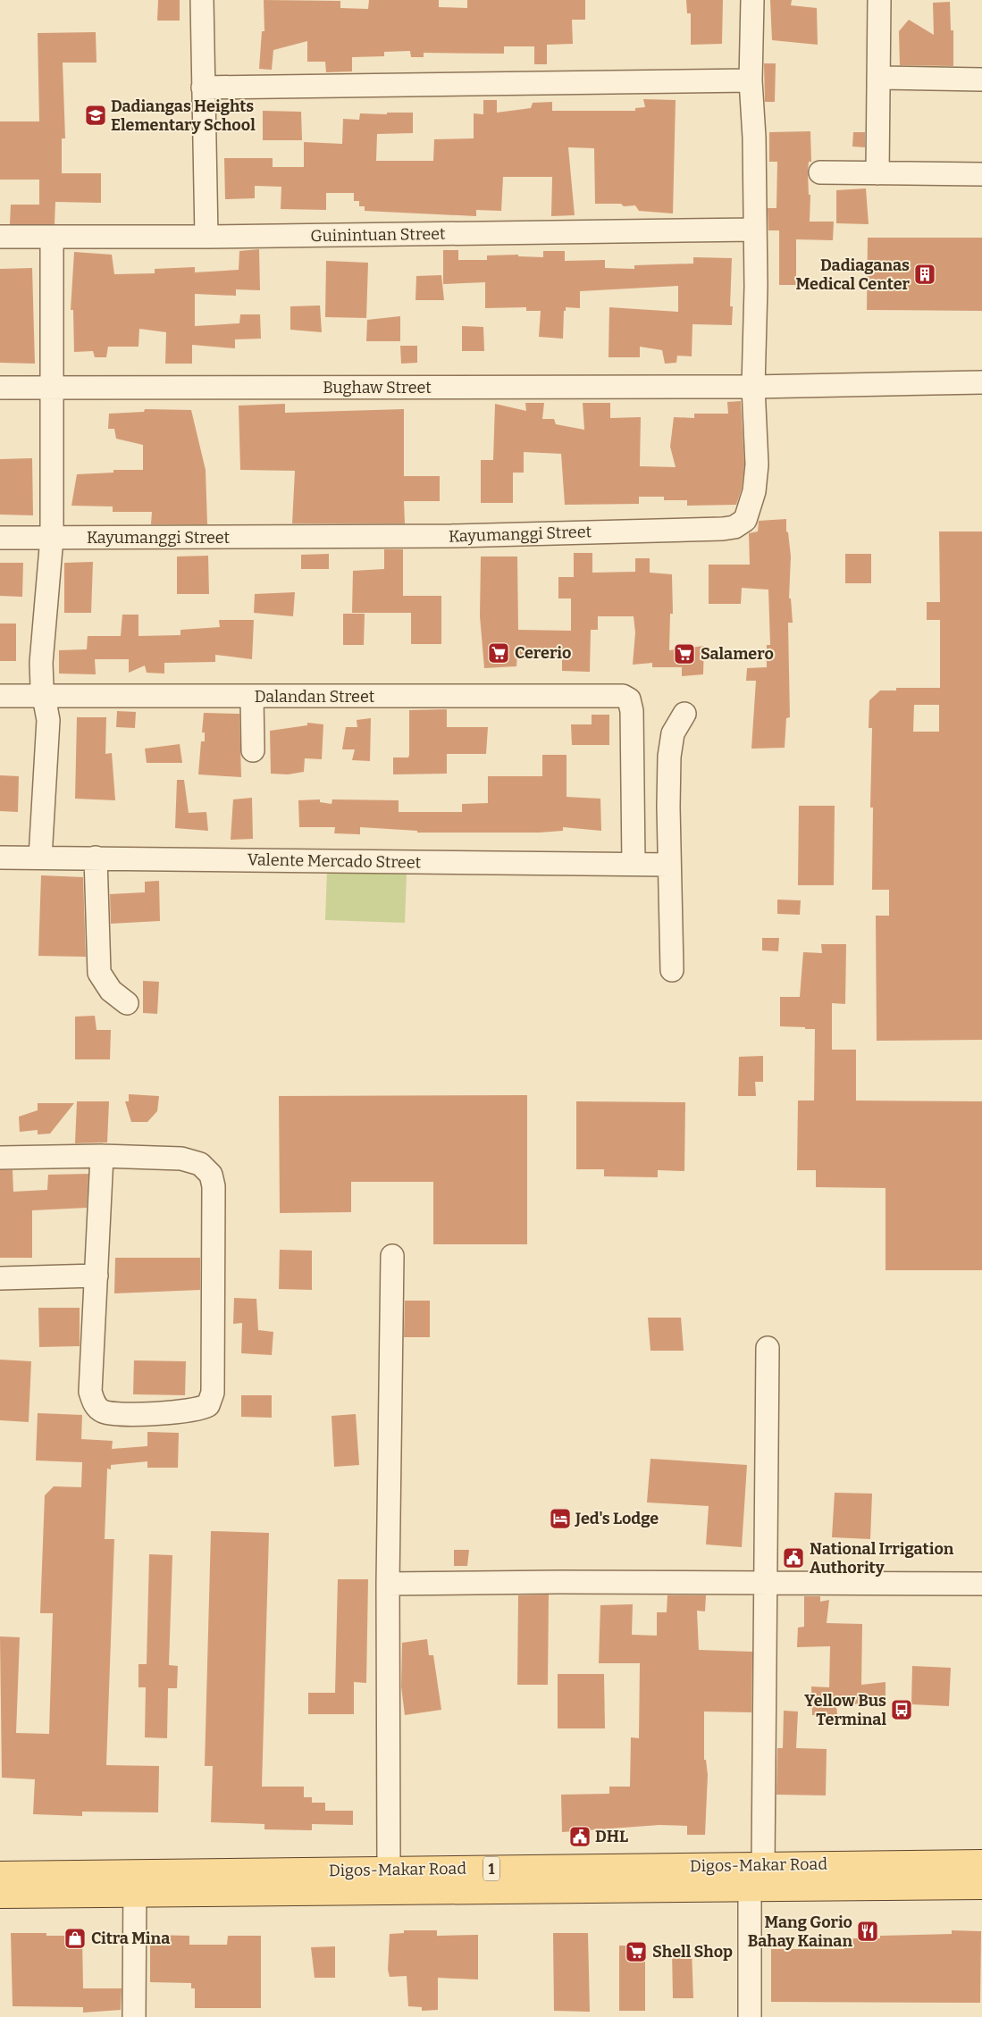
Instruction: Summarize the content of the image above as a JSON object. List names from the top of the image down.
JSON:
{
  "streets": {
    "main road": ["Digos-Makar Road", "1"],
    "street": [
      "Guinintuan Street",
      "Bughaw Street",
      "Kayumanggi Street",
      "Dalandan Street",
      "Valente Mercado Street"
    ]
  },
  "crossings": [
    ["Guinintuan Street", "Kayumanggi Street"],
    ["Bughaw Street", "Kayumanggi Street"],
    ["Dalandan Street", "Valente Mercado Street"]
  ],
  "places": {
    "school or university": ["Dadiangas Heights Elementary School"],
    "building": ["Dadiaganas Medical Center"],
    "supermarket": ["Cererio", "Salamero", "Shell Shop"],
    "hotel": ["Jed's Lodge"],
    "public building": ["National Irrigation Authority", "DHL"],
    "bus stop": ["Yellow Bus Terminal"],
    "restaurant": ["Mang Gorio Bahay Kainan"],
    "shop": ["Citra Mina"]
  }
}
